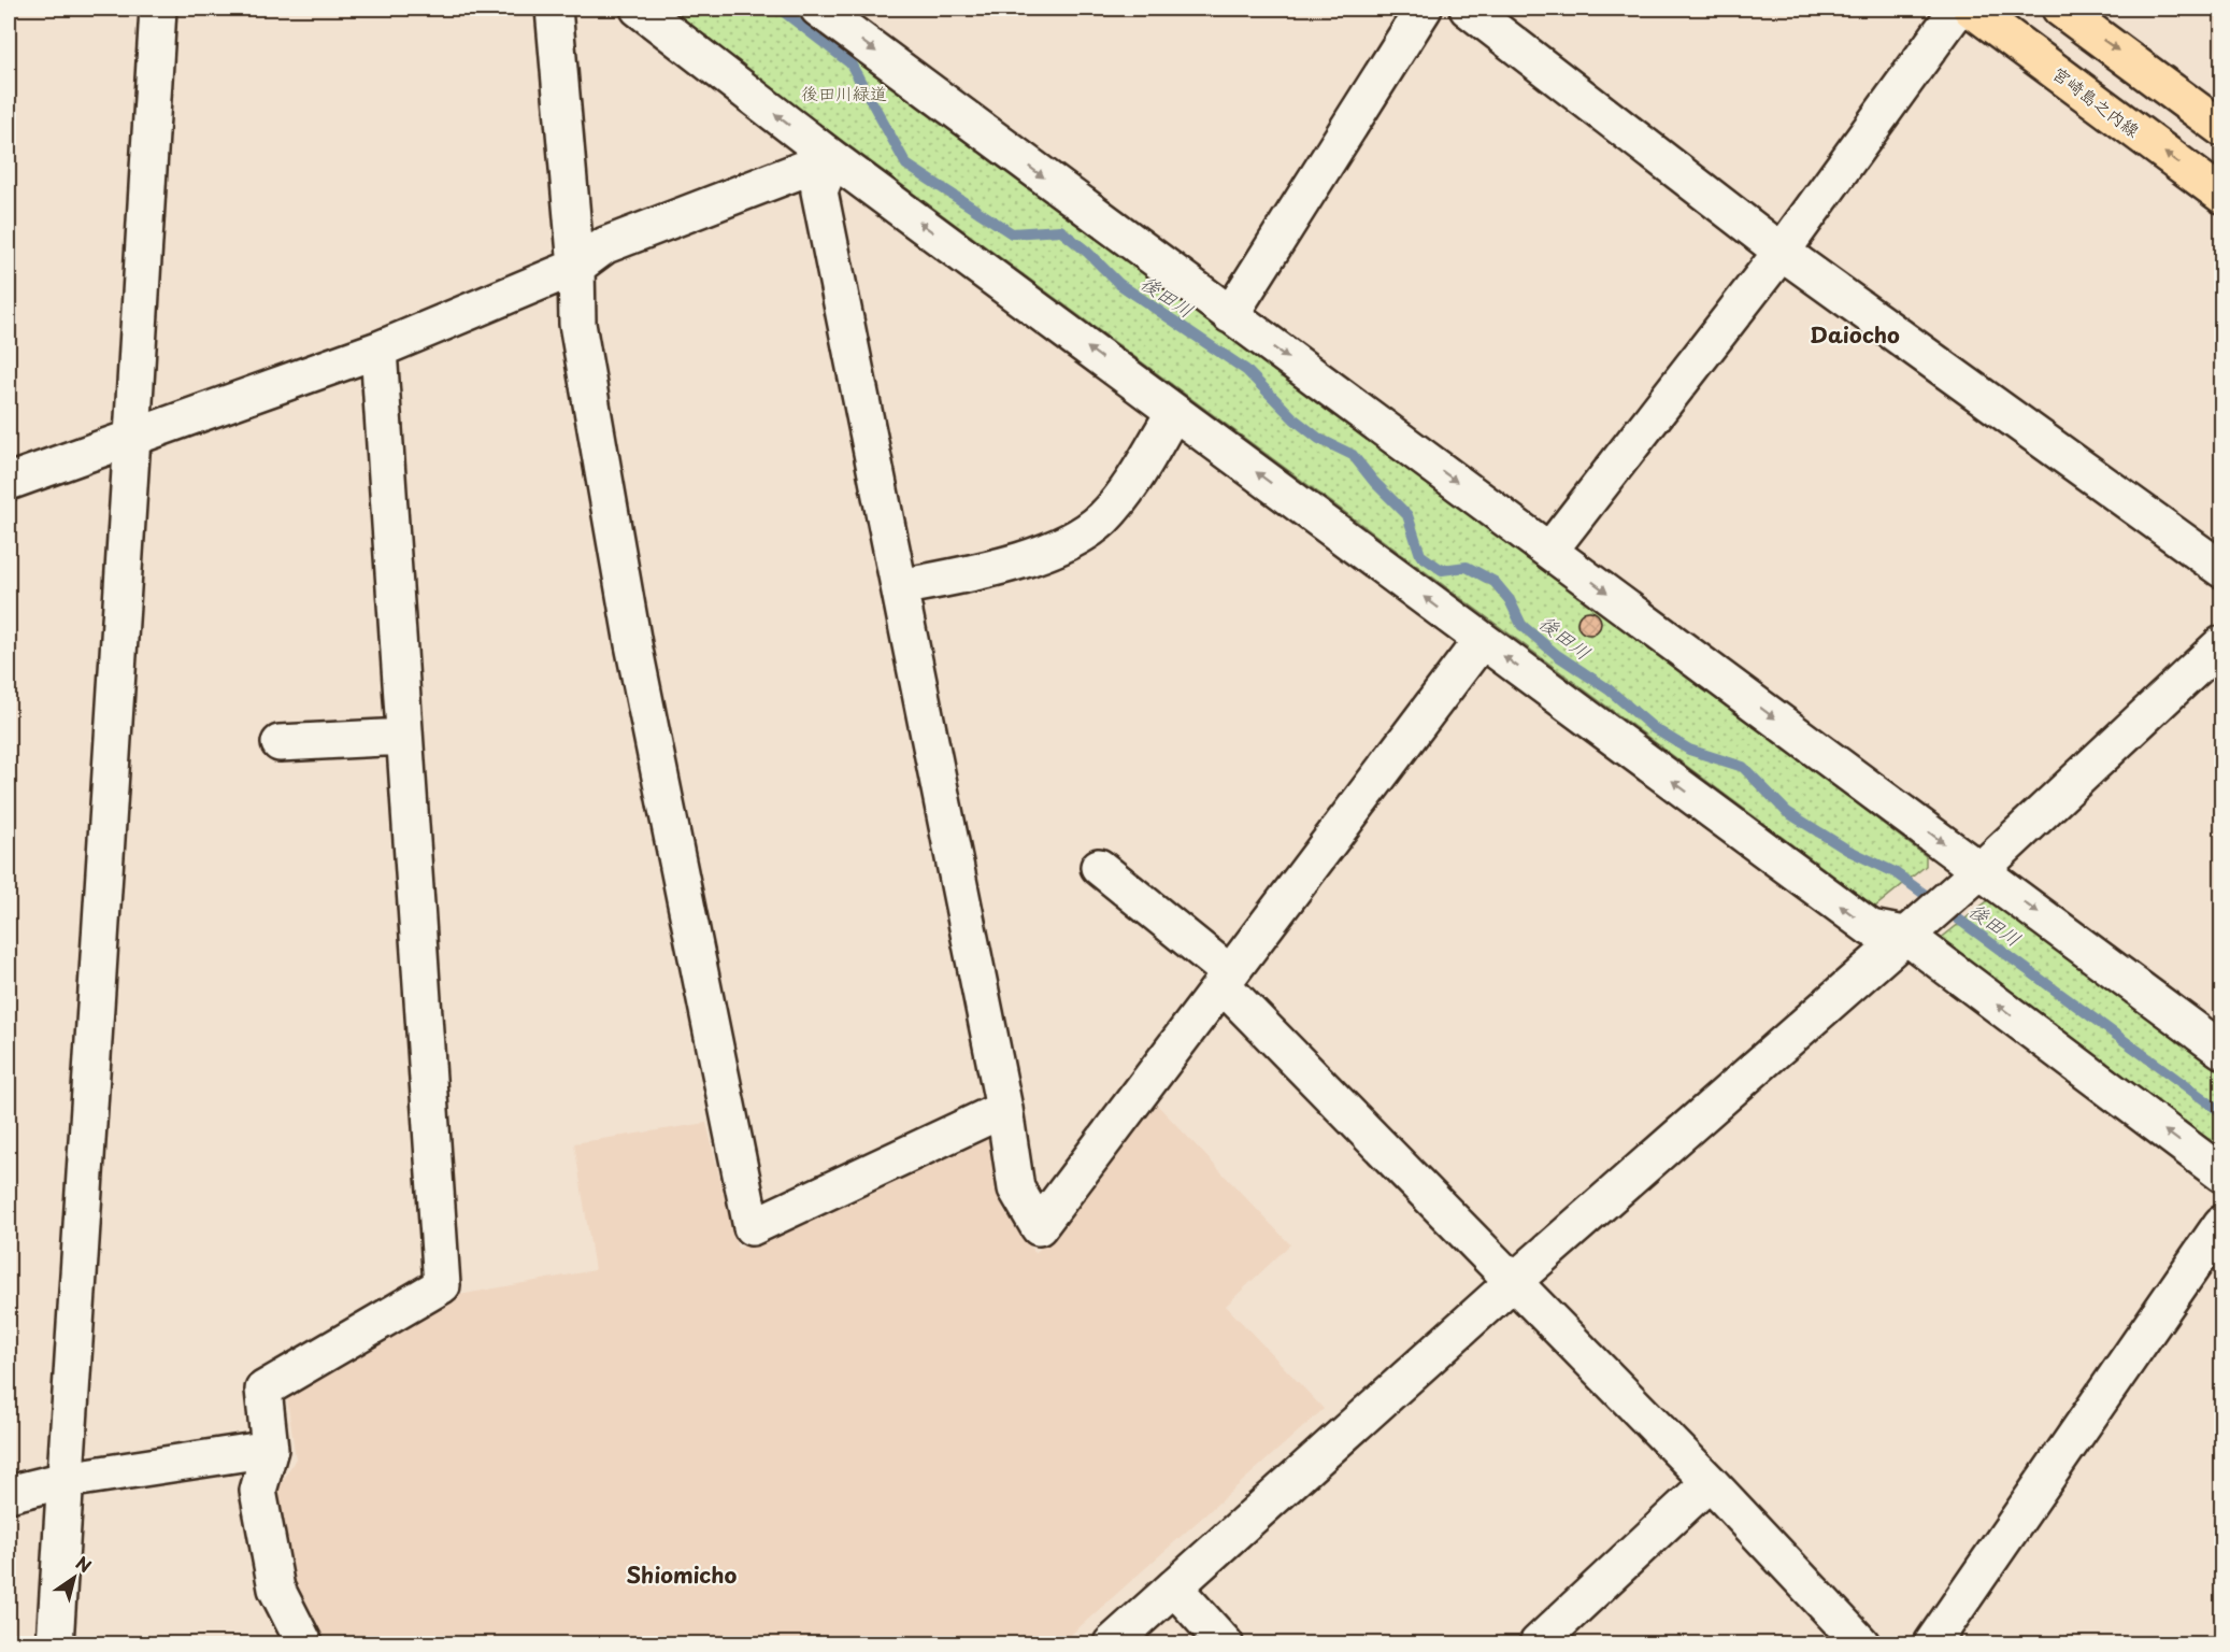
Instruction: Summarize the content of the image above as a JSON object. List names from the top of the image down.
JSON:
{
  "streets": {
    "main road": ["宮崎島之内線"]
  },
  "districts": ["Daiocho", "Shiomicho"],
  "water": ["後田川"],
  "parks": ["後田川緑道"],
  "north": "top right"
}
